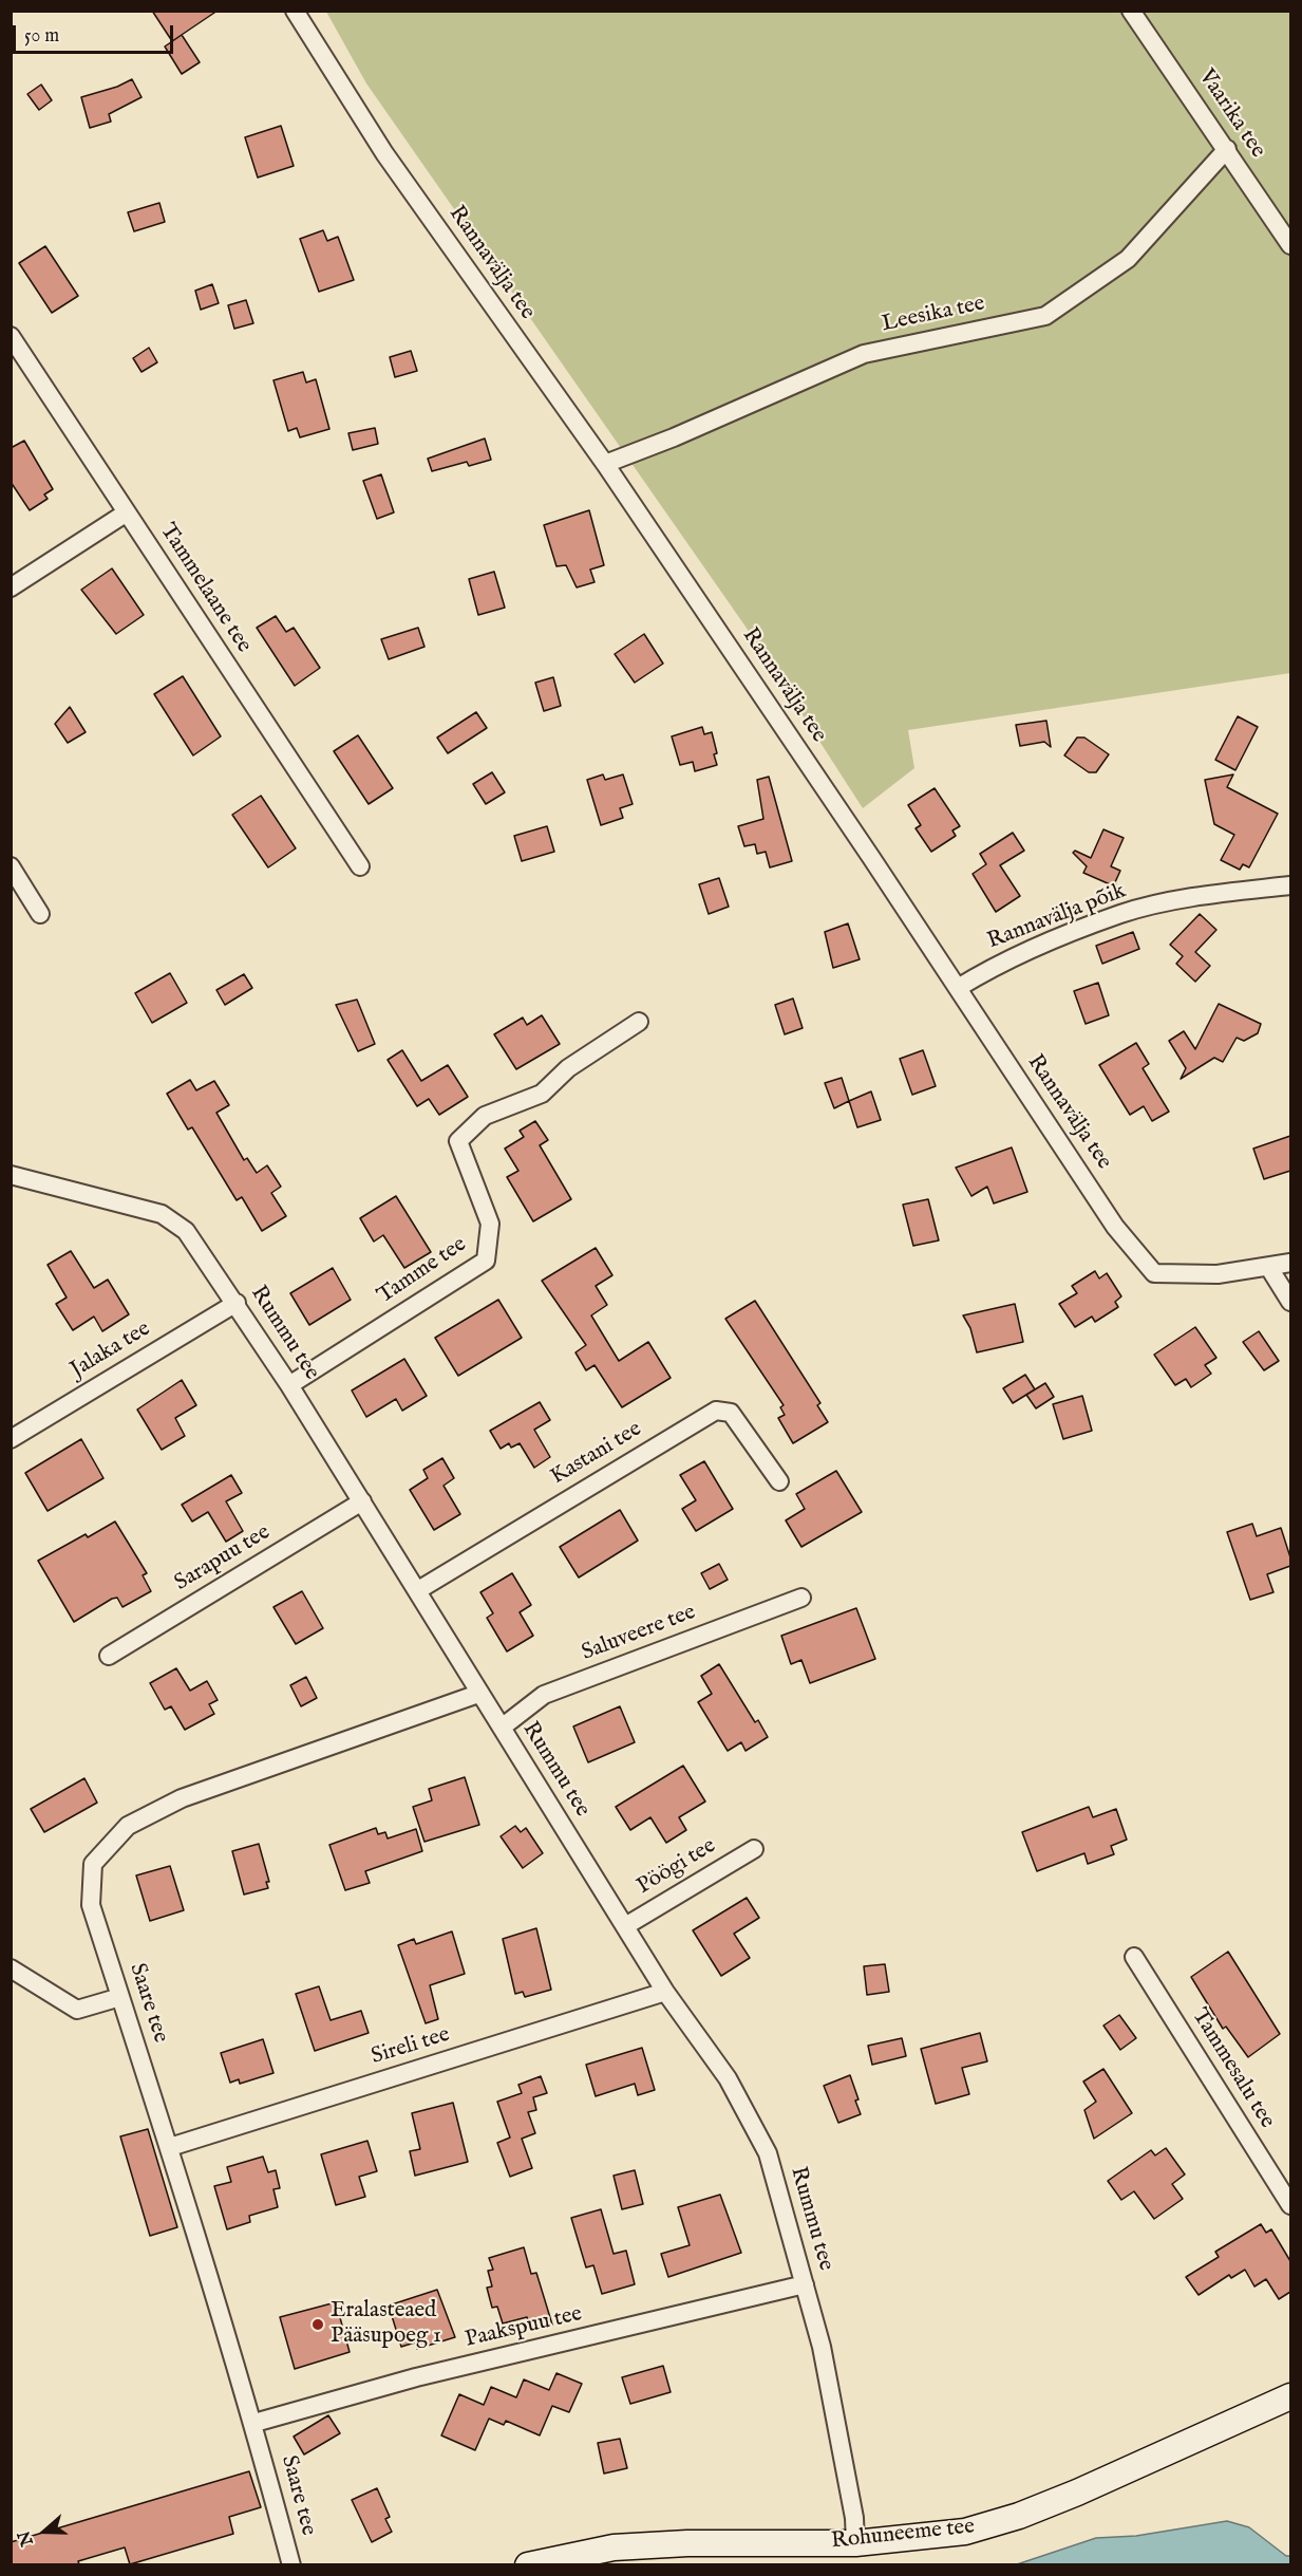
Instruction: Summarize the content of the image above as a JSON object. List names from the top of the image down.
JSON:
{
  "streets": {
    "street": [
      "Vaarika tee",
      "Rannavälja tee",
      "Leesika tee",
      "Tammelaane tee",
      "Rannavälja põik",
      "Tamme tee",
      "Rummu tee",
      "Jalaka tee",
      "Kastani tee",
      "Sarapuu tee",
      "Saluveere tee",
      "Pöögi tee",
      "Saare tee",
      "Sireli tee",
      "Tammesalu tee",
      "Paakspuu tee",
      "Rohuneeme tee"
    ]
  },
  "crossings": [
    ["Vaarika tee", "Leesika tee"],
    ["Rannavälja tee", "Leesika tee"],
    ["Rannavälja tee", "Rannavälja põik"],
    ["Tamme tee", "Rummu tee"],
    ["Rummu tee", "Jalaka tee"],
    ["Rummu tee", "Kastani tee"],
    ["Rummu tee", "Sarapuu tee"],
    ["Rummu tee", "Saluveere tee"],
    ["Rummu tee", "Pöögi tee"],
    ["Rummu tee", "Saare tee"],
    ["Rummu tee", "Sireli tee"],
    ["Rummu tee", "Paakspuu tee"],
    ["Rummu tee", "Rohuneeme tee"],
    ["Saare tee", "Sireli tee"],
    ["Saare tee", "Paakspuu tee"]
  ],
  "places": ["Eralasteaed Pääsupoeg 1"],
  "scale_bar": "50 m",
  "north": "left"
}
